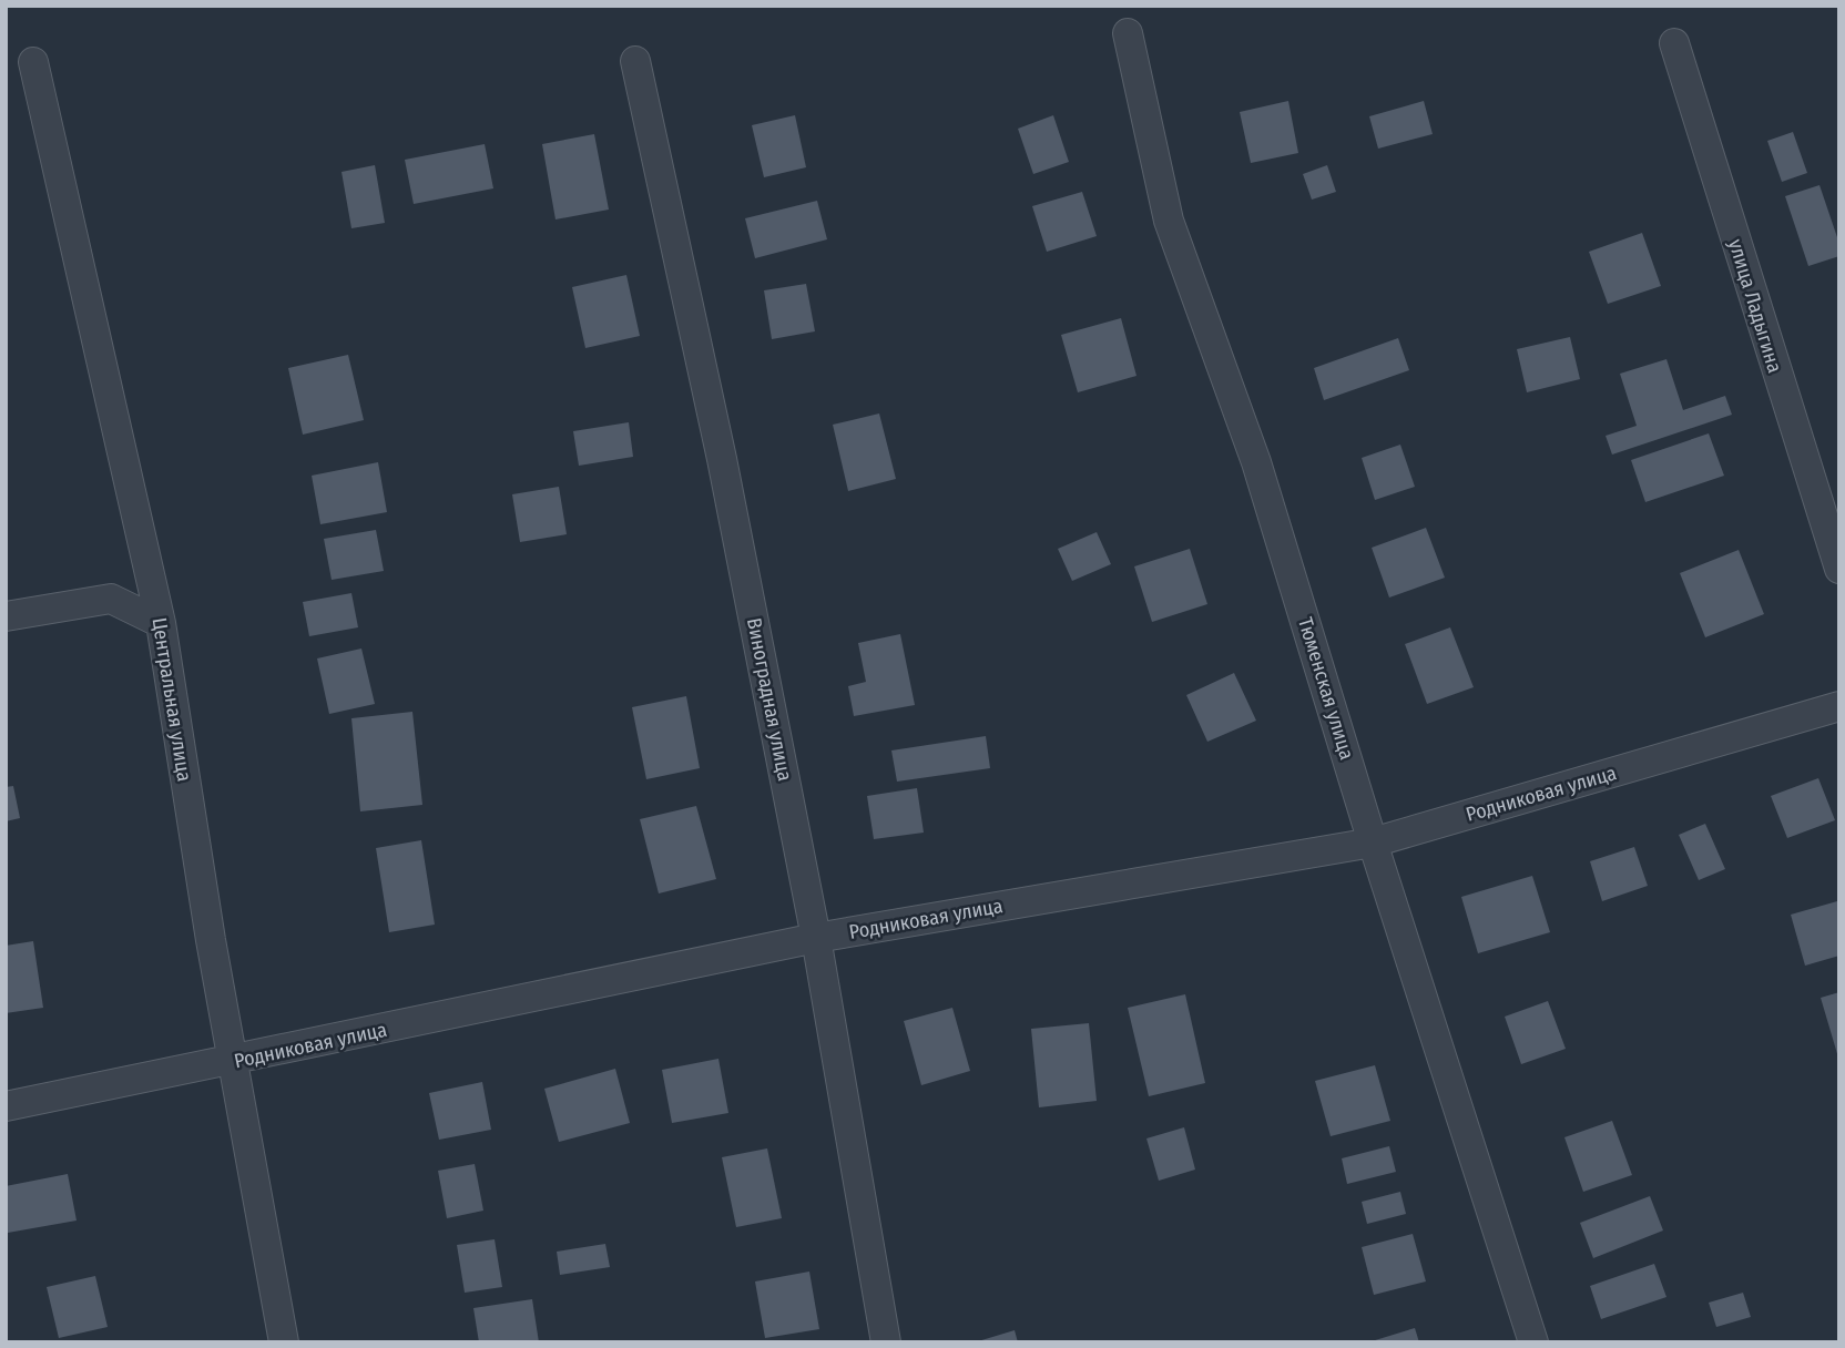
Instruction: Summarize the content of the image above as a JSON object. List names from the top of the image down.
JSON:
{
  "streets": {
    "street": [
      "улица Ладыгина",
      "Тюменская улица",
      "Центральная улица",
      "Виноградная улица",
      "Родниковая улица"
    ]
  },
  "crossings": [
    ["Тюменская улица", "Родниковая улица"],
    ["Центральная улица", "Родниковая улица"],
    ["Виноградная улица", "Родниковая улица"]
  ]
}
